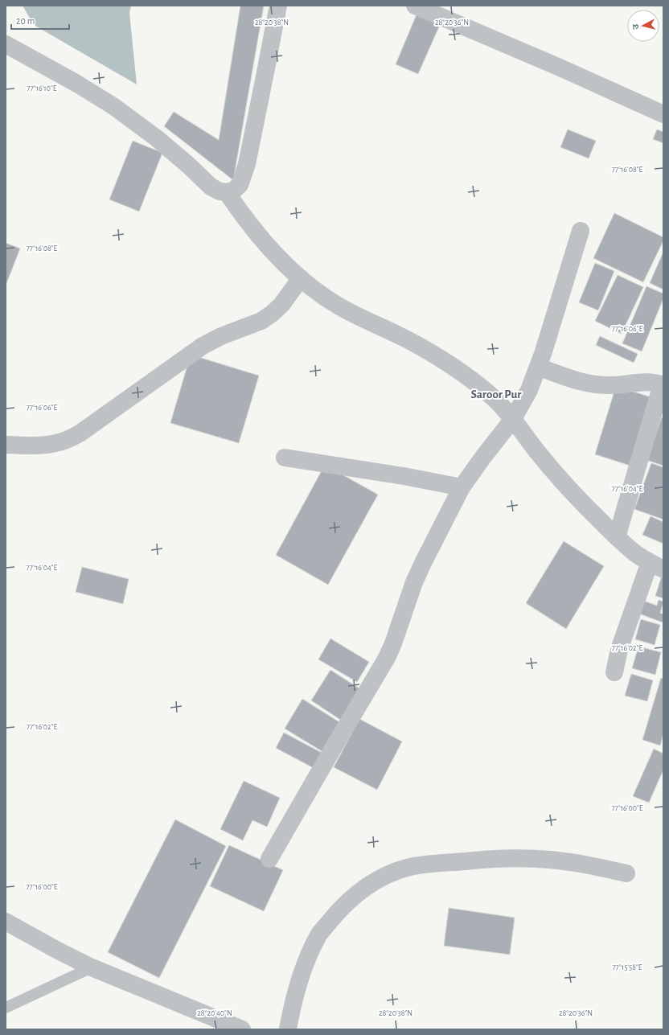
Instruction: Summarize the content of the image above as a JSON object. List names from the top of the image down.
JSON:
{
  "districts": ["Saroor Pur"],
  "scale_bar": "20 m",
  "north": "left",
  "coordinates": [
    "28°20'38\"N",
    "28°20'36\"N",
    "77°16'10\"E",
    "77°16'08\"E",
    "77°16'06\"E",
    "77°16'04\"E",
    "77°16'02\"E",
    "77°16'00\"E",
    "77°15'58\"E",
    "28°20'40\"N"
  ]
}
